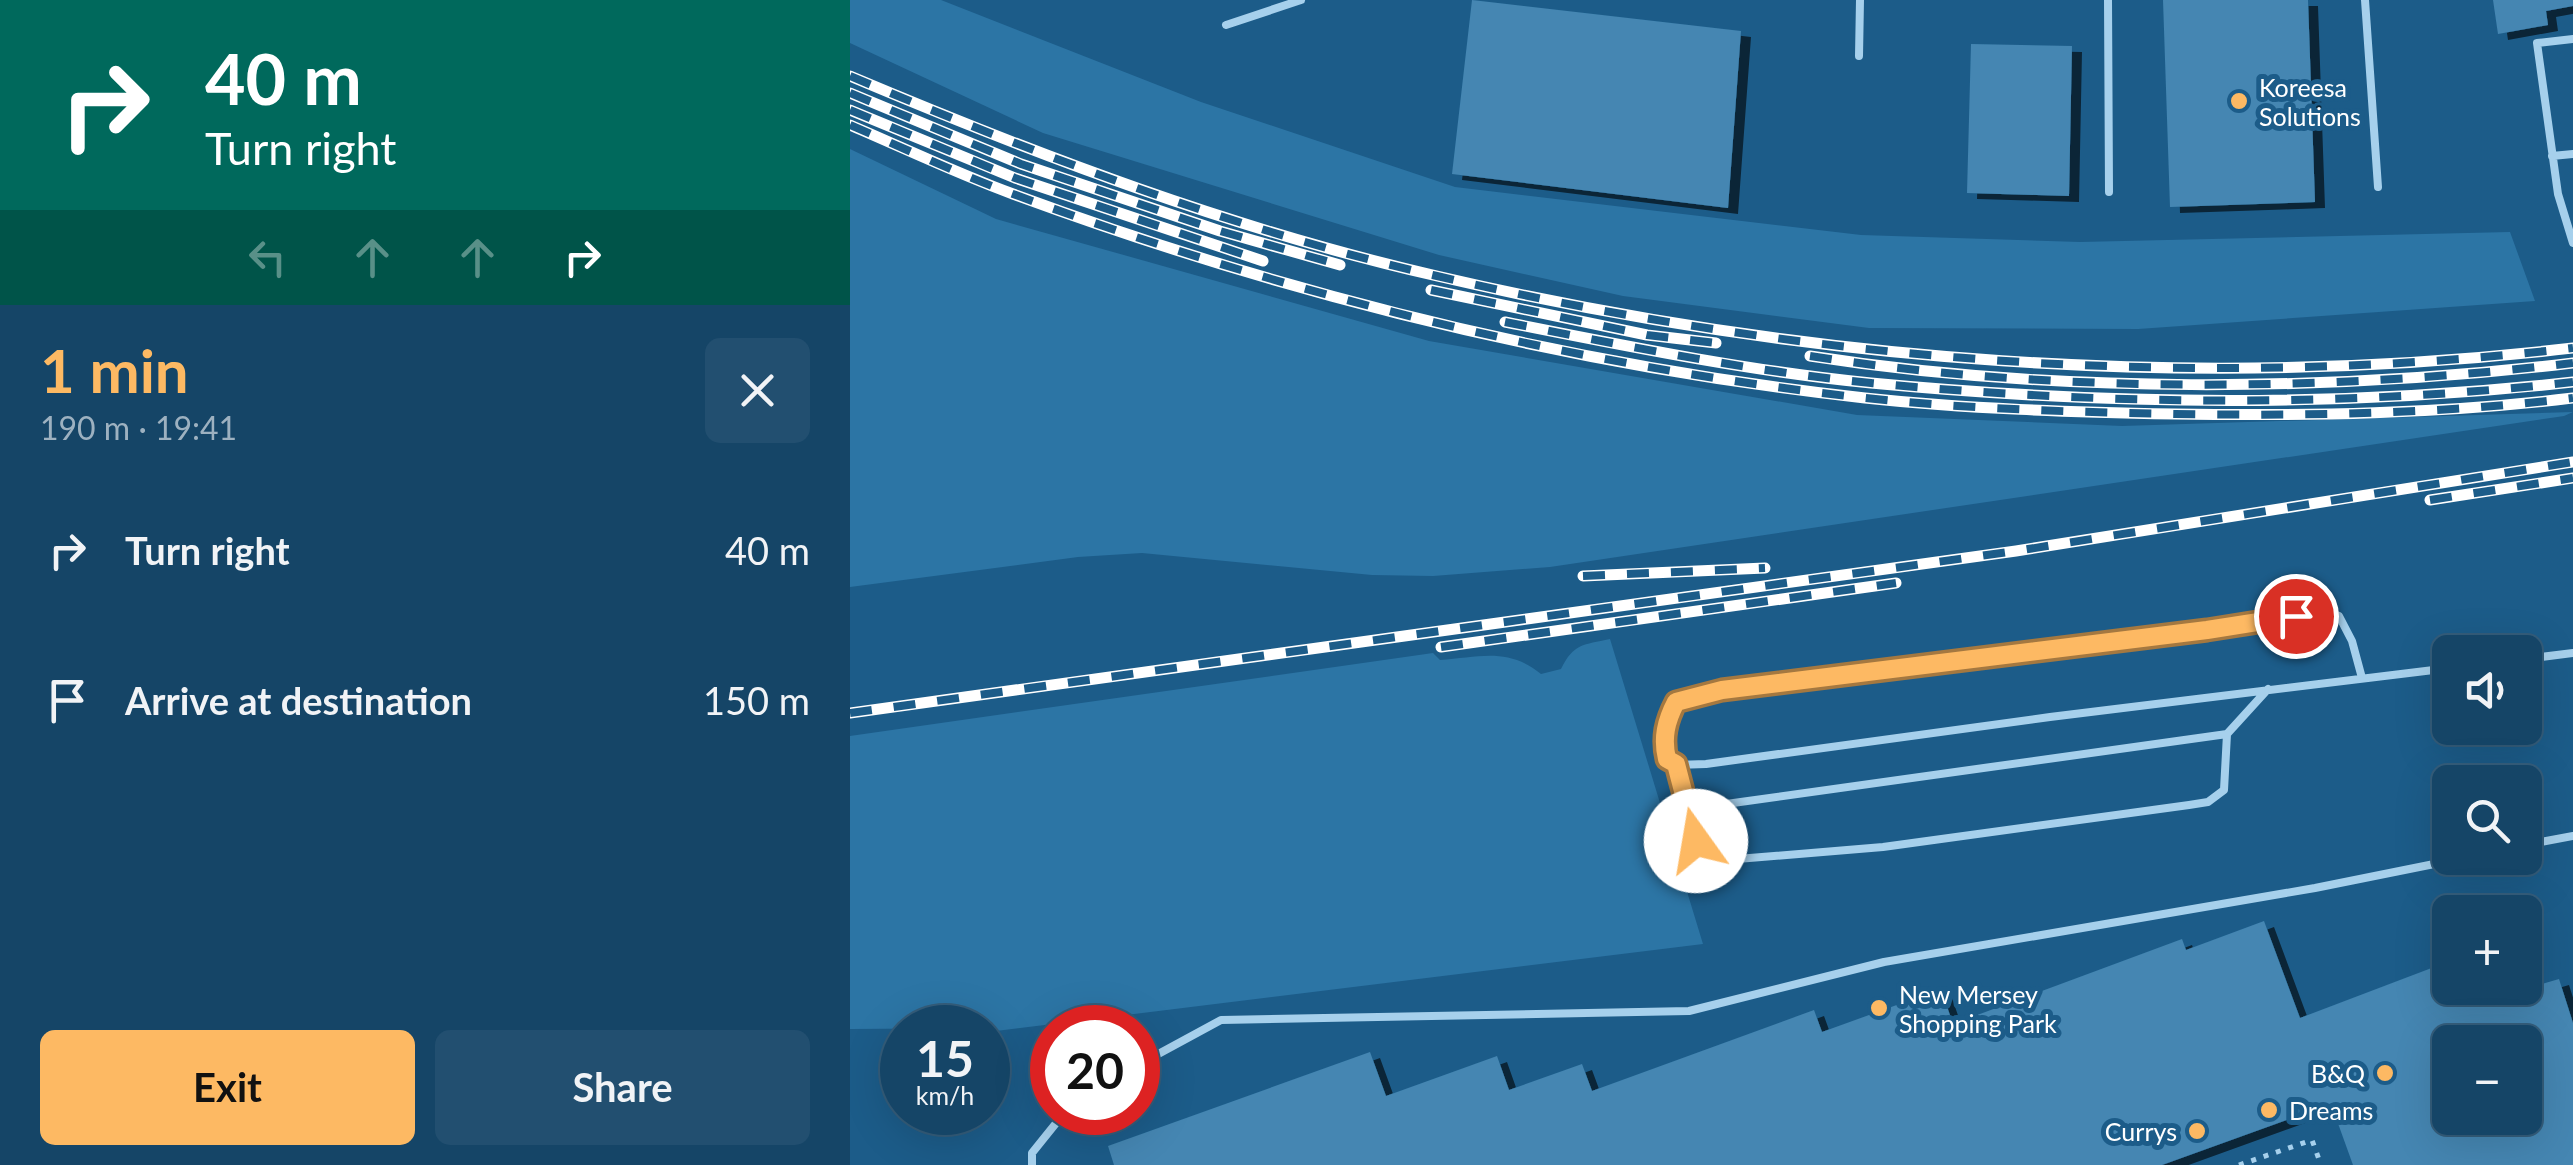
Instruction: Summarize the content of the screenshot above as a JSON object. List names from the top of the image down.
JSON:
{
  "places": [
    "Koreesa Solutions",
    "New Mersey Shopping Park",
    "B&Q",
    "Dreams",
    "Currys"
  ],
  "page": {
    "turn": ["40 m", "Turn right"],
    "heading": ["1 min", "190 m · 19:41"],
    "list": [
      {
        "name": "Turn right",
        "value": "40 m"
      },
      {
        "name": "Arrive at destination",
        "value": "150 m"
      }
    ],
    "map_buttons": ["+", "−"],
    "speed": "15 km/h",
    "limit": "20",
    "buttons": ["Exit", "Share"]
  }
}
